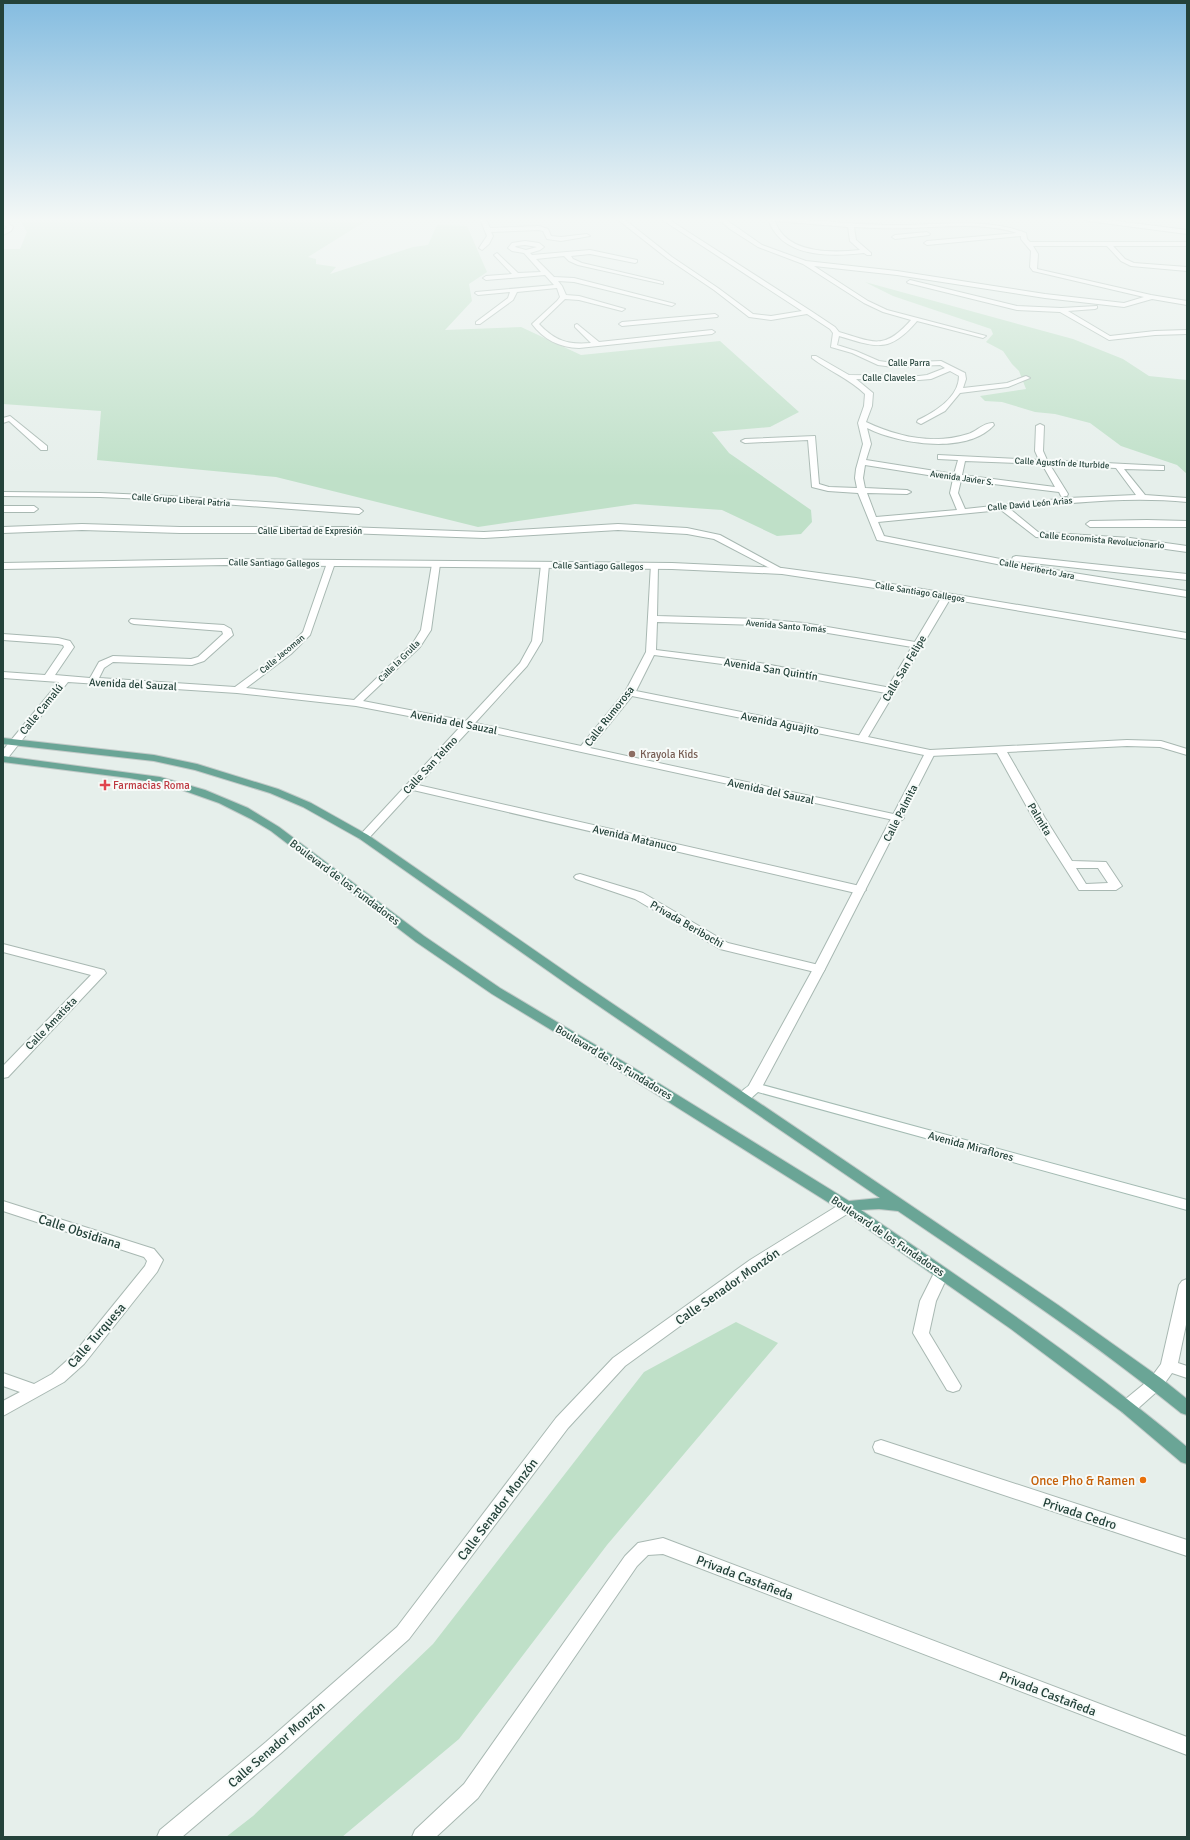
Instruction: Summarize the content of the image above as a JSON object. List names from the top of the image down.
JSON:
{
  "streets": {
    "main road": ["Boulevard de los Fundadores"],
    "street": [
      "Calle Parra",
      "Calle Claveles",
      "Calle Agustín de Iturbide",
      "Avenida Javier S.",
      "Calle Grupo Liberal Patria",
      "Calle David León Arias",
      "Calle Libertad de Expresión",
      "Calle Economista Revolucionario",
      "Calle Santiago Gallegos",
      "Calle Heriberto Jara",
      "Avenida Santo Tomás",
      "Calle Jacoman",
      "Calle la Grulla",
      "Calle San Felipe",
      "Avenida San Quintín",
      "Avenida del Sauzal",
      "Calle Camalú",
      "Calle Rumorosa",
      "Avenida Aguajito",
      "Calle San Telmo",
      "Calle Palmita",
      "Palmita",
      "Avenida Matanuco",
      "Privada Beribochi",
      "Calle Amatista",
      "Avenida Miraflores",
      "Calle Obsidiana",
      "Calle Senador Monzón",
      "Calle Turquesa",
      "Privada Cedro",
      "Privada Castañeda"
    ]
  },
  "crossings": [
    ["Calle Parra", "Calle Claveles"],
    ["Calle David León Arias", "Calle Economista Revolucionario"],
    ["Calle David León Arias", "Calle Heriberto Jara"],
    ["Calle Libertad de Expresión", "Calle Santiago Gallegos"],
    ["Calle Santiago Gallegos", "Calle Jacoman"],
    ["Calle Santiago Gallegos", "Calle la Grulla"],
    ["Calle Santiago Gallegos", "Calle San Felipe"],
    ["Calle Santiago Gallegos", "Calle Rumorosa"],
    ["Calle Santiago Gallegos", "Calle San Telmo"],
    ["Avenida Santo Tomás", "Calle San Felipe"],
    ["Avenida Santo Tomás", "Calle Rumorosa"],
    ["Calle Jacoman", "Avenida del Sauzal"],
    ["Calle la Grulla", "Avenida del Sauzal"],
    ["Calle San Felipe", "Avenida San Quintín"],
    ["Calle San Felipe", "Avenida Aguajito"],
    ["Avenida San Quintín", "Calle Rumorosa"],
    ["Avenida del Sauzal", "Calle Camalú"],
    ["Avenida del Sauzal", "Calle Rumorosa"],
    ["Avenida del Sauzal", "Calle San Telmo"],
    ["Avenida del Sauzal", "Calle Palmita"],
    ["Calle Camalú", "Boulevard de los Fundadores"],
    ["Calle Rumorosa", "Avenida Aguajito"],
    ["Avenida Aguajito", "Calle Palmita"],
    ["Calle San Telmo", "Avenida Matanuco"],
    ["Calle Palmita", "Avenida Matanuco"],
    ["Calle Palmita", "Privada Beribochi"],
    ["Calle Palmita", "Avenida Miraflores"],
    ["Boulevard de los Fundadores", "Calle Senador Monzón"],
    ["Calle Obsidiana", "Calle Turquesa"]
  ],
  "places": {
    "other": ["Krayola Kids", "Once Pho & Ramen"],
    "health": ["Farmacias Roma"]
  }
}
